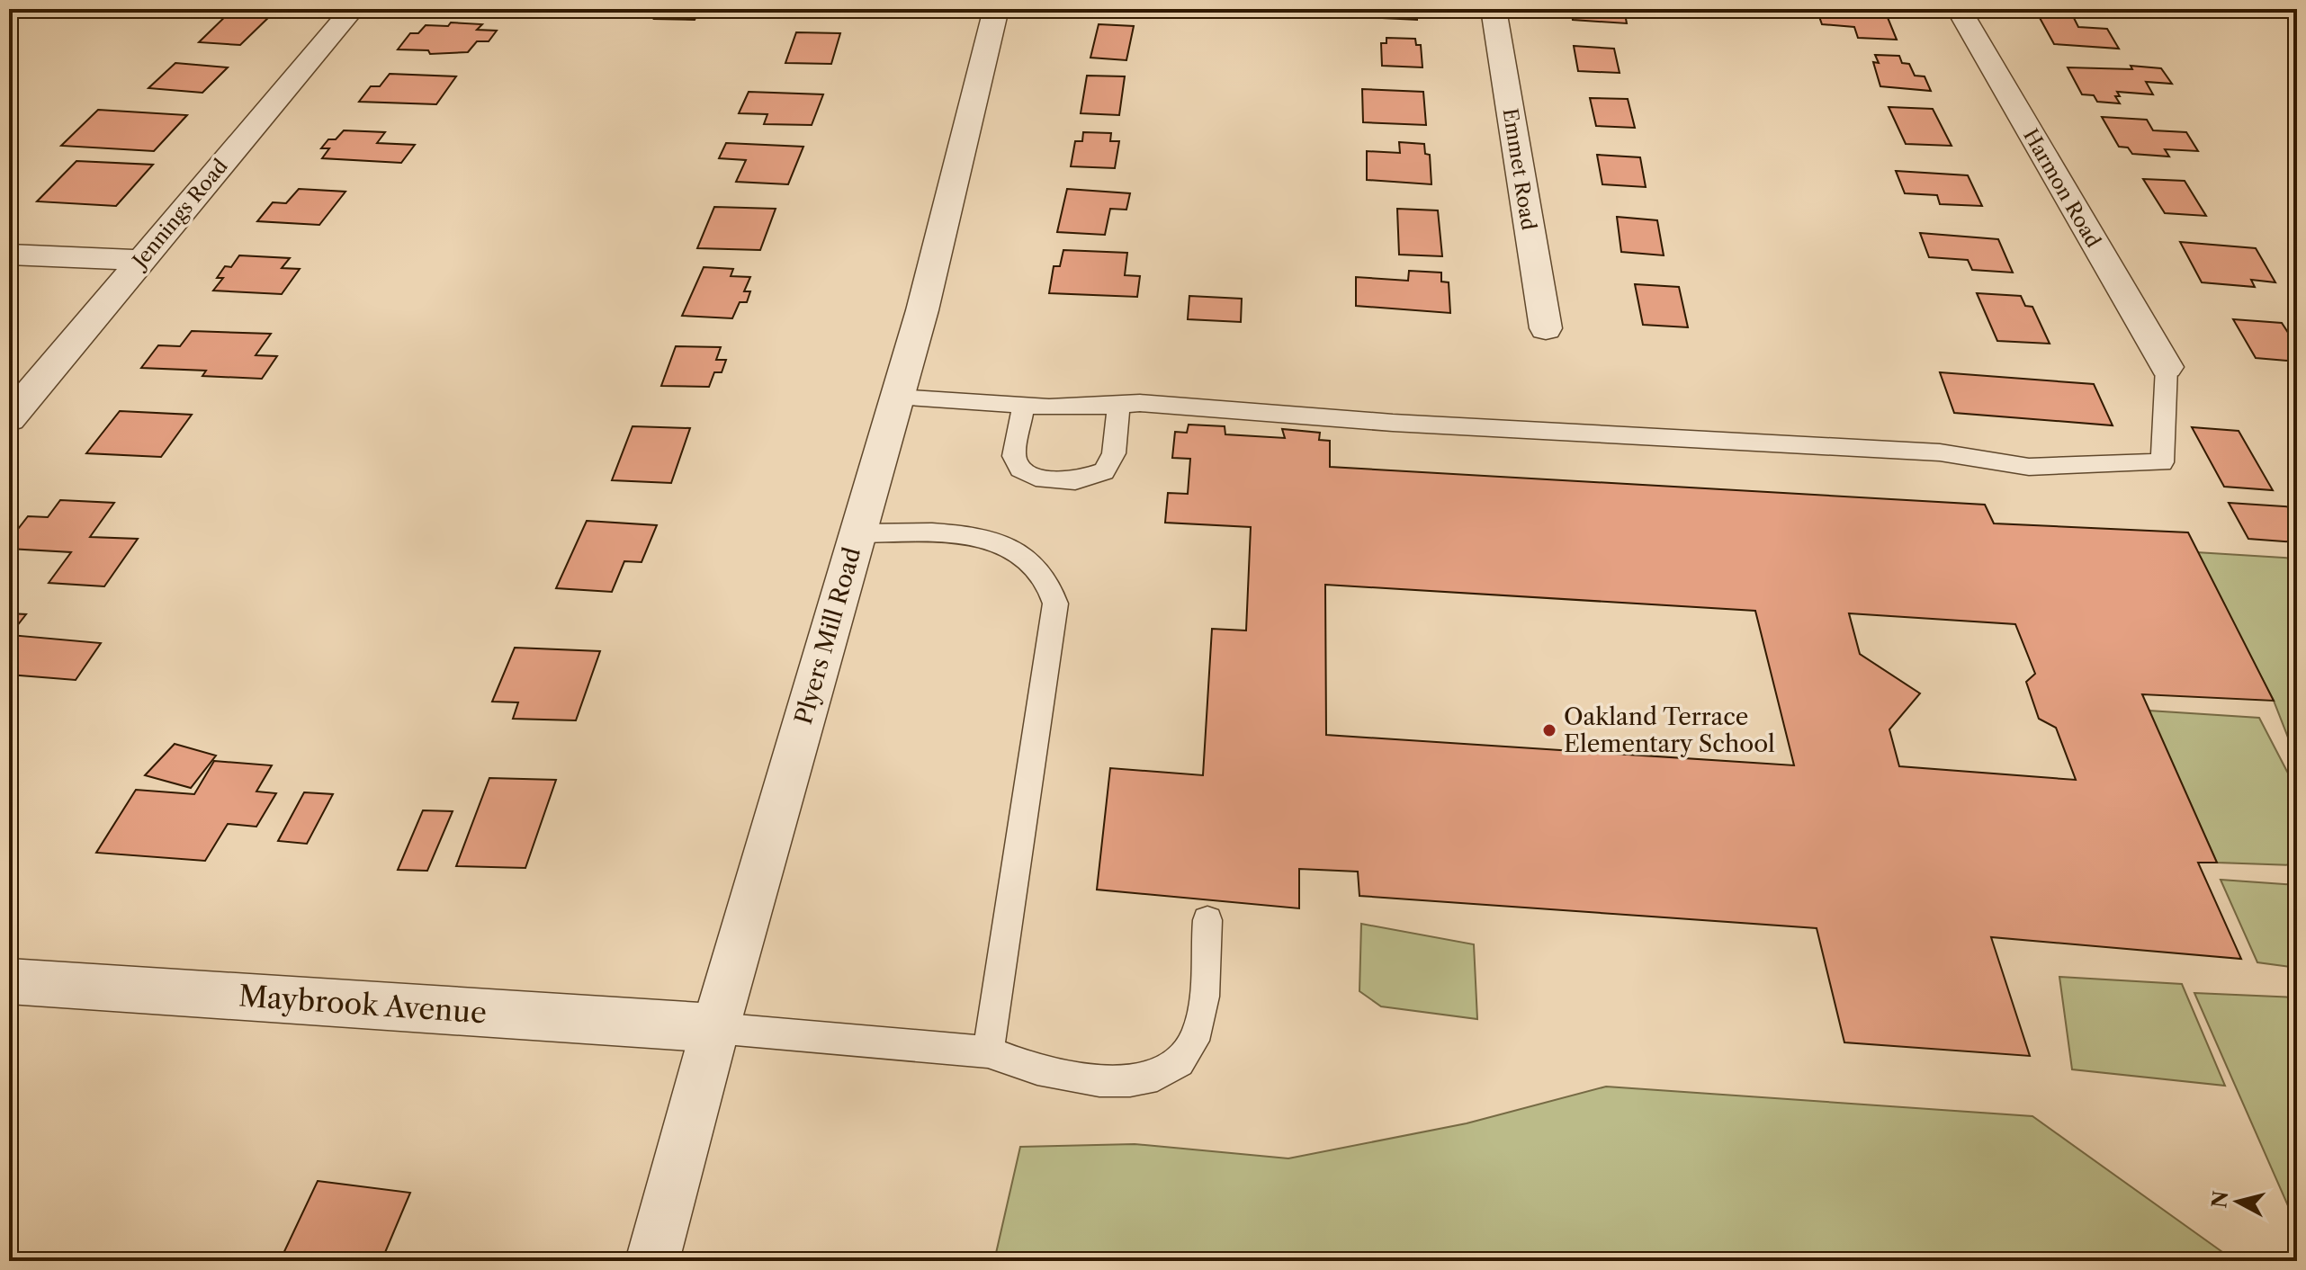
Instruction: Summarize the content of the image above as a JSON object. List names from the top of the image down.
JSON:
{
  "streets": {
    "street": [
      "Emmet Road",
      "Harmon Road",
      "Jennings Road",
      "Plyers Mill Road",
      "Maybrook Avenue"
    ]
  },
  "crossings": [
    ["Plyers Mill Road", "Maybrook Avenue"]
  ],
  "places": ["Oakland Terrace Elementary School"],
  "north": "left"
}
